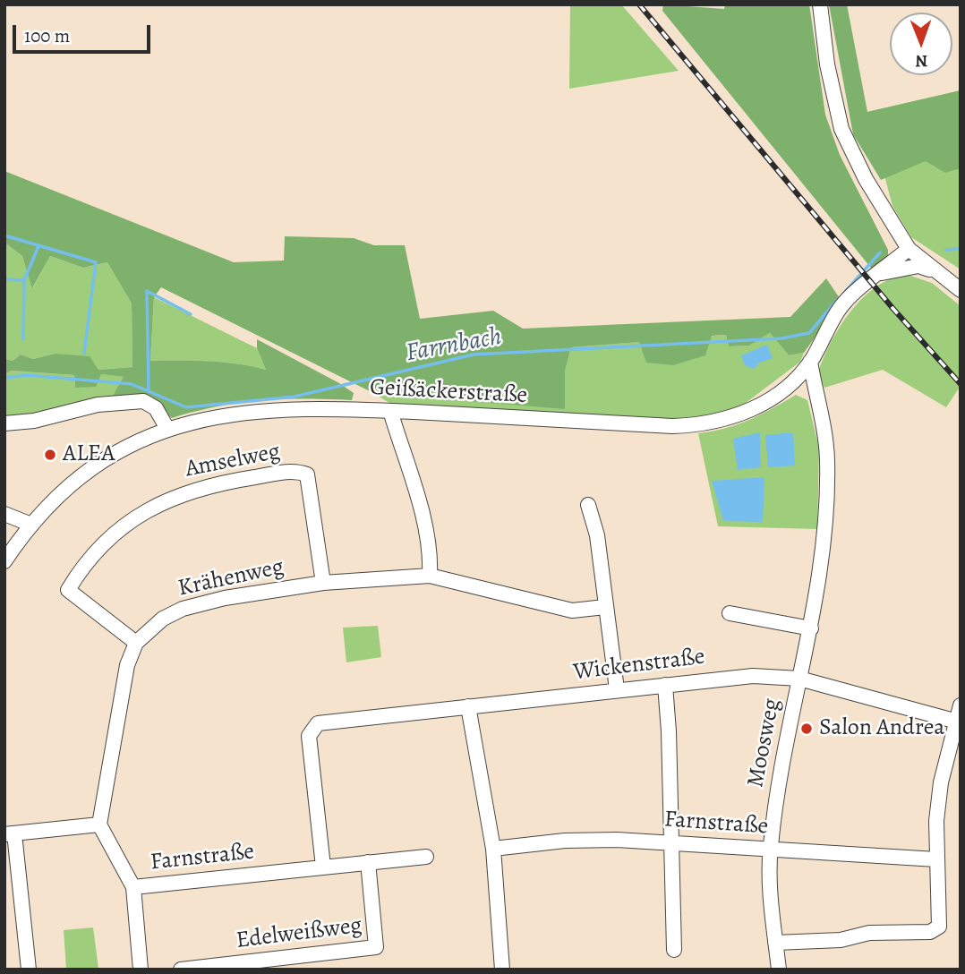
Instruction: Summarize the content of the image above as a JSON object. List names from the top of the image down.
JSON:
{
  "streets": {
    "street": [
      "Geißäckerstraße",
      "Amselweg",
      "Krähenweg",
      "Wickenstraße",
      "Moosweg",
      "Farnstraße",
      "Edelweißweg"
    ]
  },
  "crossings": [
    ["Geißäckerstraße", "Moosweg"],
    ["Amselweg", "Krähenweg"],
    ["Wickenstraße", "Moosweg"],
    ["Wickenstraße", "Farnstraße"],
    ["Moosweg", "Farnstraße"],
    ["Farnstraße", "Edelweißweg"]
  ],
  "water": ["Farrnbach"],
  "places": ["ALEA", "Salon Andrea"],
  "scale_bar": "100 m",
  "north": "bottom"
}
